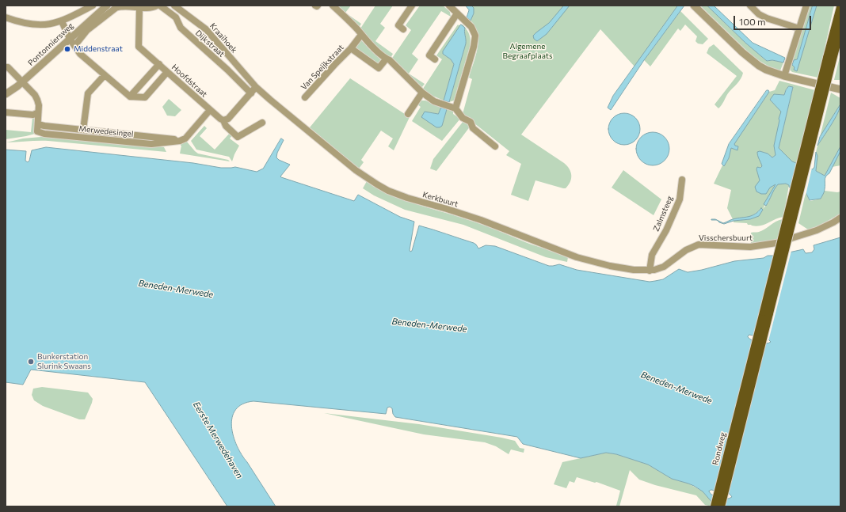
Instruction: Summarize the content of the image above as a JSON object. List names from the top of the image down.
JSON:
{
  "streets": {
    "main road": ["Rondweg"],
    "street": [
      "Kraaihoek",
      "Dijkstraat",
      "Pontonniersweg",
      "Van Speijkstraat",
      "Hoofdstraat",
      "Merwedesingel",
      "Kerkbuurt",
      "Zalmsteeg",
      "Visschersbuurt"
    ]
  },
  "crossings": [
    ["Kraaihoek", "Kerkbuurt"],
    ["Kerkbuurt", "Zalmsteeg"],
    ["Kerkbuurt", "Visschersbuurt"],
    ["Zalmsteeg", "Visschersbuurt"]
  ],
  "water": ["Beneden-Merwede", "Eerste Merwedehaven"],
  "parks": ["Algemene Begraafplaats"],
  "places": ["Middenstraat", "Bunkerstation Slurink Swaans"],
  "scale_bar": "100 m"
}
